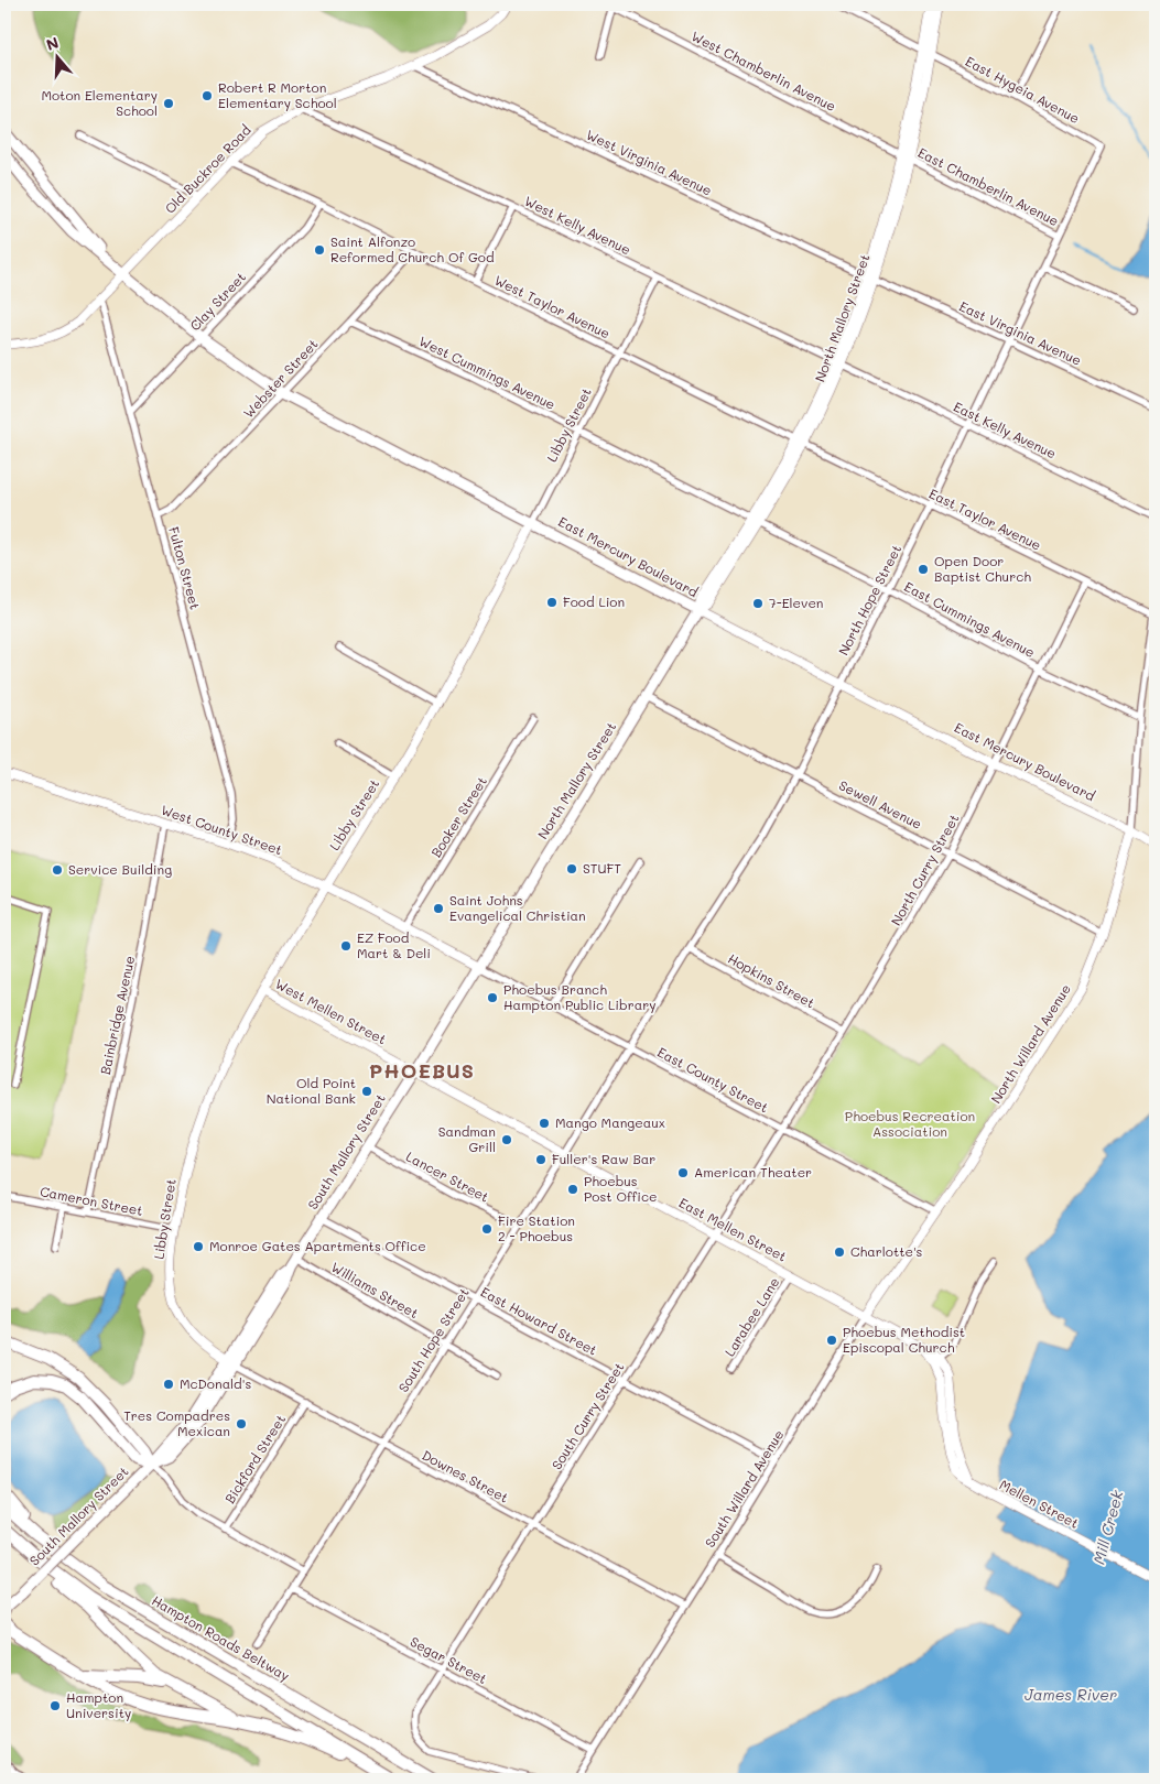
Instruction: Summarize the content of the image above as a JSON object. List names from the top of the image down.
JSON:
{
  "streets": {
    "highway": ["Hampton Roads Beltway"],
    "main road": [
      "Old Buckroe Road",
      "North Mallory Street",
      "Libby Street",
      "East Mercury Boulevard",
      "West County Street",
      "West Mellen Street",
      "North Willard Avenue",
      "South Mallory Street",
      "East Mellen Street",
      "South Willard Avenue",
      "Mellen Street"
    ],
    "street": [
      "West Chamberlin Avenue",
      "East Hygeia Avenue",
      "West Virginia Avenue",
      "East Chamberlin Avenue",
      "West Kelly Avenue",
      "Clay Street",
      "West Taylor Avenue",
      "East Virginia Avenue",
      "West Cummings Avenue",
      "Webster Street",
      "East Kelly Avenue",
      "East Taylor Avenue",
      "Fulton Street",
      "North Hope Street",
      "East Cummings Avenue",
      "Sewell Avenue",
      "Booker Street",
      "North Curry Street",
      "Hopkins Street",
      "Bainbridge Avenue",
      "East County Street",
      "Lancer Street",
      "Cameron Street",
      "Williams Street",
      "Larabee Lane",
      "East Howard Street",
      "South Hope Street",
      "South Curry Street",
      "Bickford Street",
      "Downes Street",
      "Segar Street"
    ]
  },
  "crossings": [
    ["West Chamberlin Avenue", "East Chamberlin Avenue"],
    ["West Chamberlin Avenue", "North Mallory Street"],
    ["East Hygeia Avenue", "North Mallory Street"],
    ["East Hygeia Avenue", "North Hope Street"],
    ["West Virginia Avenue", "Old Buckroe Road"],
    ["West Virginia Avenue", "North Mallory Street"],
    ["West Virginia Avenue", "East Virginia Avenue"],
    ["Old Buckroe Road", "West Kelly Avenue"],
    ["Old Buckroe Road", "West Taylor Avenue"],
    ["Old Buckroe Road", "East Mercury Boulevard"],
    ["Old Buckroe Road", "Fulton Street"],
    ["East Chamberlin Avenue", "North Mallory Street"],
    ["East Chamberlin Avenue", "North Hope Street"],
    ["West Kelly Avenue", "North Mallory Street"],
    ["West Kelly Avenue", "Libby Street"],
    ["West Kelly Avenue", "East Kelly Avenue"],
    ["Clay Street", "West Taylor Avenue"],
    ["Clay Street", "East Mercury Boulevard"],
    ["Clay Street", "Fulton Street"],
    ["West Taylor Avenue", "North Mallory Street"],
    ["West Taylor Avenue", "Webster Street"],
    ["West Taylor Avenue", "Libby Street"],
    ["West Taylor Avenue", "East Taylor Avenue"],
    ["North Mallory Street", "East Virginia Avenue"],
    ["North Mallory Street", "West Cummings Avenue"],
    ["North Mallory Street", "East Kelly Avenue"],
    ["North Mallory Street", "East Taylor Avenue"],
    ["North Mallory Street", "East Mercury Boulevard"],
    ["North Mallory Street", "East Cummings Avenue"],
    ["North Mallory Street", "Sewell Avenue"],
    ["North Mallory Street", "West County Street"],
    ["North Mallory Street", "East County Street"],
    ["North Mallory Street", "South Mallory Street"],
    ["East Virginia Avenue", "North Hope Street"],
    ["West Cummings Avenue", "Webster Street"],
    ["West Cummings Avenue", "Libby Street"],
    ["West Cummings Avenue", "East Cummings Avenue"],
    ["Webster Street", "East Mercury Boulevard"],
    ["Webster Street", "Fulton Street"],
    ["Libby Street", "East Mercury Boulevard"],
    ["Libby Street", "West County Street"],
    ["Libby Street", "West Mellen Street"],
    ["Libby Street", "South Mallory Street"],
    ["Libby Street", "Cameron Street"],
    ["Libby Street", "Downes Street"],
    ["East Kelly Avenue", "North Hope Street"],
    ["East Taylor Avenue", "North Hope Street"],
    ["East Taylor Avenue", "North Curry Street"],
    ["East Taylor Avenue", "North Willard Avenue"],
    ["East Mercury Boulevard", "North Hope Street"],
    ["East Mercury Boulevard", "North Curry Street"],
    ["East Mercury Boulevard", "North Willard Avenue"],
    ["Fulton Street", "West County Street"],
    ["North Hope Street", "East Cummings Avenue"],
    ["North Hope Street", "Sewell Avenue"],
    ["North Hope Street", "Hopkins Street"],
    ["North Hope Street", "East County Street"],
    ["North Hope Street", "South Hope Street"],
    ["East Cummings Avenue", "North Curry Street"],
    ["East Cummings Avenue", "North Willard Avenue"],
    ["Sewell Avenue", "North Curry Street"],
    ["Sewell Avenue", "North Willard Avenue"],
    ["Booker Street", "West County Street"],
    ["West County Street", "Bainbridge Avenue"],
    ["West County Street", "East County Street"],
    ["West County Street", "South Mallory Street"],
    ["North Curry Street", "Hopkins Street"],
    ["North Curry Street", "East County Street"],
    ["North Curry Street", "South Curry Street"],
    ["West Mellen Street", "South Mallory Street"],
    ["West Mellen Street", "East Mellen Street"],
    ["Bainbridge Avenue", "Cameron Street"],
    ["North Willard Avenue", "East County Street"],
    ["North Willard Avenue", "South Willard Avenue"],
    ["East County Street", "South Mallory Street"],
    ["East County Street", "South Hope Street"],
    ["East County Street", "South Curry Street"],
    ["East County Street", "South Willard Avenue"],
    ["South Mallory Street", "Lancer Street"],
    ["South Mallory Street", "East Mellen Street"],
    ["South Mallory Street", "Williams Street"],
    ["South Mallory Street", "East Howard Street"],
    ["South Mallory Street", "Downes Street"],
    ["Lancer Street", "South Hope Street"],
    ["East Mellen Street", "Larabee Lane"],
    ["East Mellen Street", "South Hope Street"],
    ["East Mellen Street", "South Curry Street"],
    ["East Mellen Street", "South Willard Avenue"],
    ["East Mellen Street", "Mellen Street"],
    ["Williams Street", "South Hope Street"],
    ["East Howard Street", "South Hope Street"],
    ["East Howard Street", "South Curry Street"],
    ["East Howard Street", "South Willard Avenue"],
    ["South Hope Street", "Downes Street"],
    ["South Hope Street", "Segar Street"],
    ["South Curry Street", "Downes Street"],
    ["South Curry Street", "Segar Street"],
    ["Bickford Street", "Downes Street"],
    ["Downes Street", "South Willard Avenue"],
    ["South Willard Avenue", "Segar Street"]
  ],
  "districts": ["PHOEBUS"],
  "water": ["Mill Creek", "James River"],
  "parks": ["Phoebus Recreation Association"],
  "places": [
    "Robert R Morton Elementary School",
    "Moton Elementary School",
    "Saint Alfonzo Reformed Church Of God",
    "Open Door Baptist Church",
    "Food Lion",
    "7-Eleven",
    "STUFT",
    "Service Building",
    "Saint Johns Evangelical Christian",
    "EZ Food Mart & Deli",
    "Phoebus Branch Hampton Public Library",
    "Old Point National Bank",
    "Mango Mangeaux",
    "Sandman Grill",
    "Fuller's Raw Bar",
    "American Theater",
    "Phoebus Post Office",
    "Fire Station 2 - Phoebus",
    "Monroe Gates Apartments Office",
    "Charlotte's",
    "Phoebus Methodist Episcopal Church",
    "McDonald's",
    "Tres Compadres Mexican",
    "Hampton University"
  ],
  "north": "top"
}
